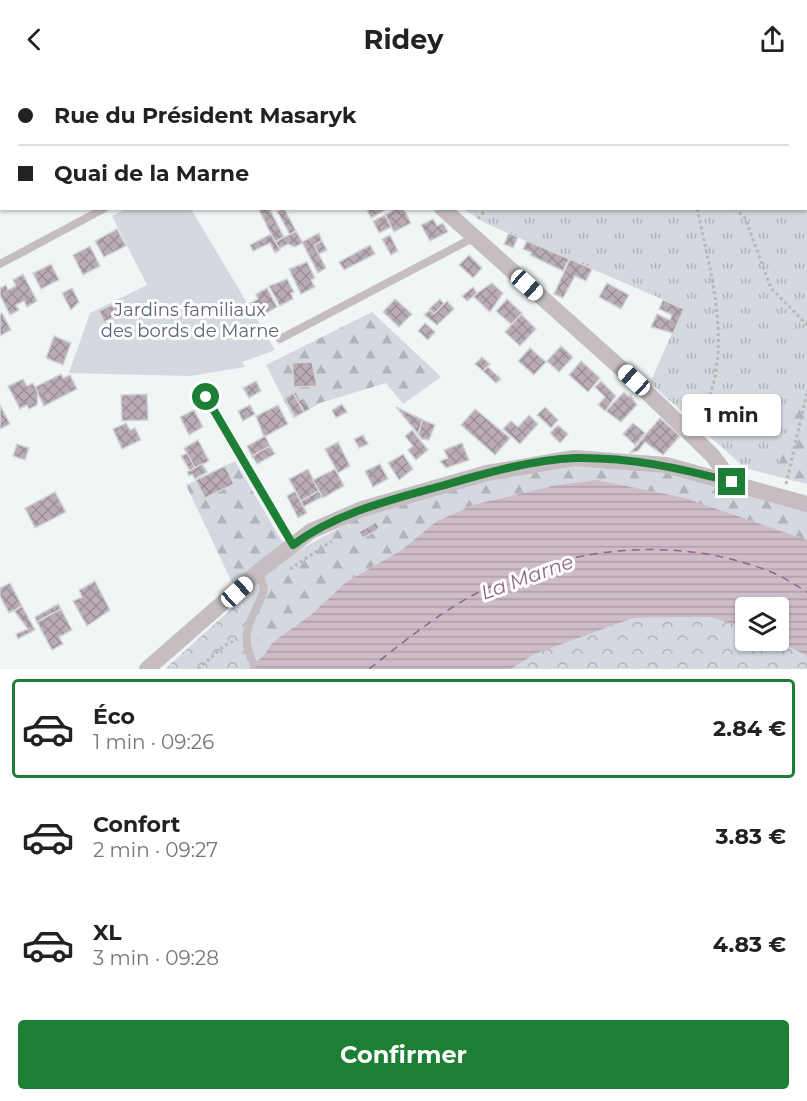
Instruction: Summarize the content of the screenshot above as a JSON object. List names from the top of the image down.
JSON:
{
  "water": ["La Marne"],
  "parks": ["Jardins familiaux des bords de Marne"],
  "page": {
    "header": "Ridey",
    "banner": ["Rue du Président Masaryk", "Quai de la Marne"],
    "bubble": "1 min",
    "list": [
      {
        "name": "Éco",
        "note": "1 min · 09:26",
        "value": "2.84 €"
      },
      {
        "name": "Confort",
        "note": "2 min · 09:27",
        "value": "3.83 €"
      },
      {
        "name": "XL",
        "note": "3 min · 09:28",
        "value": "4.83 €"
      }
    ],
    "buttons": "Confirmer"
  }
}
